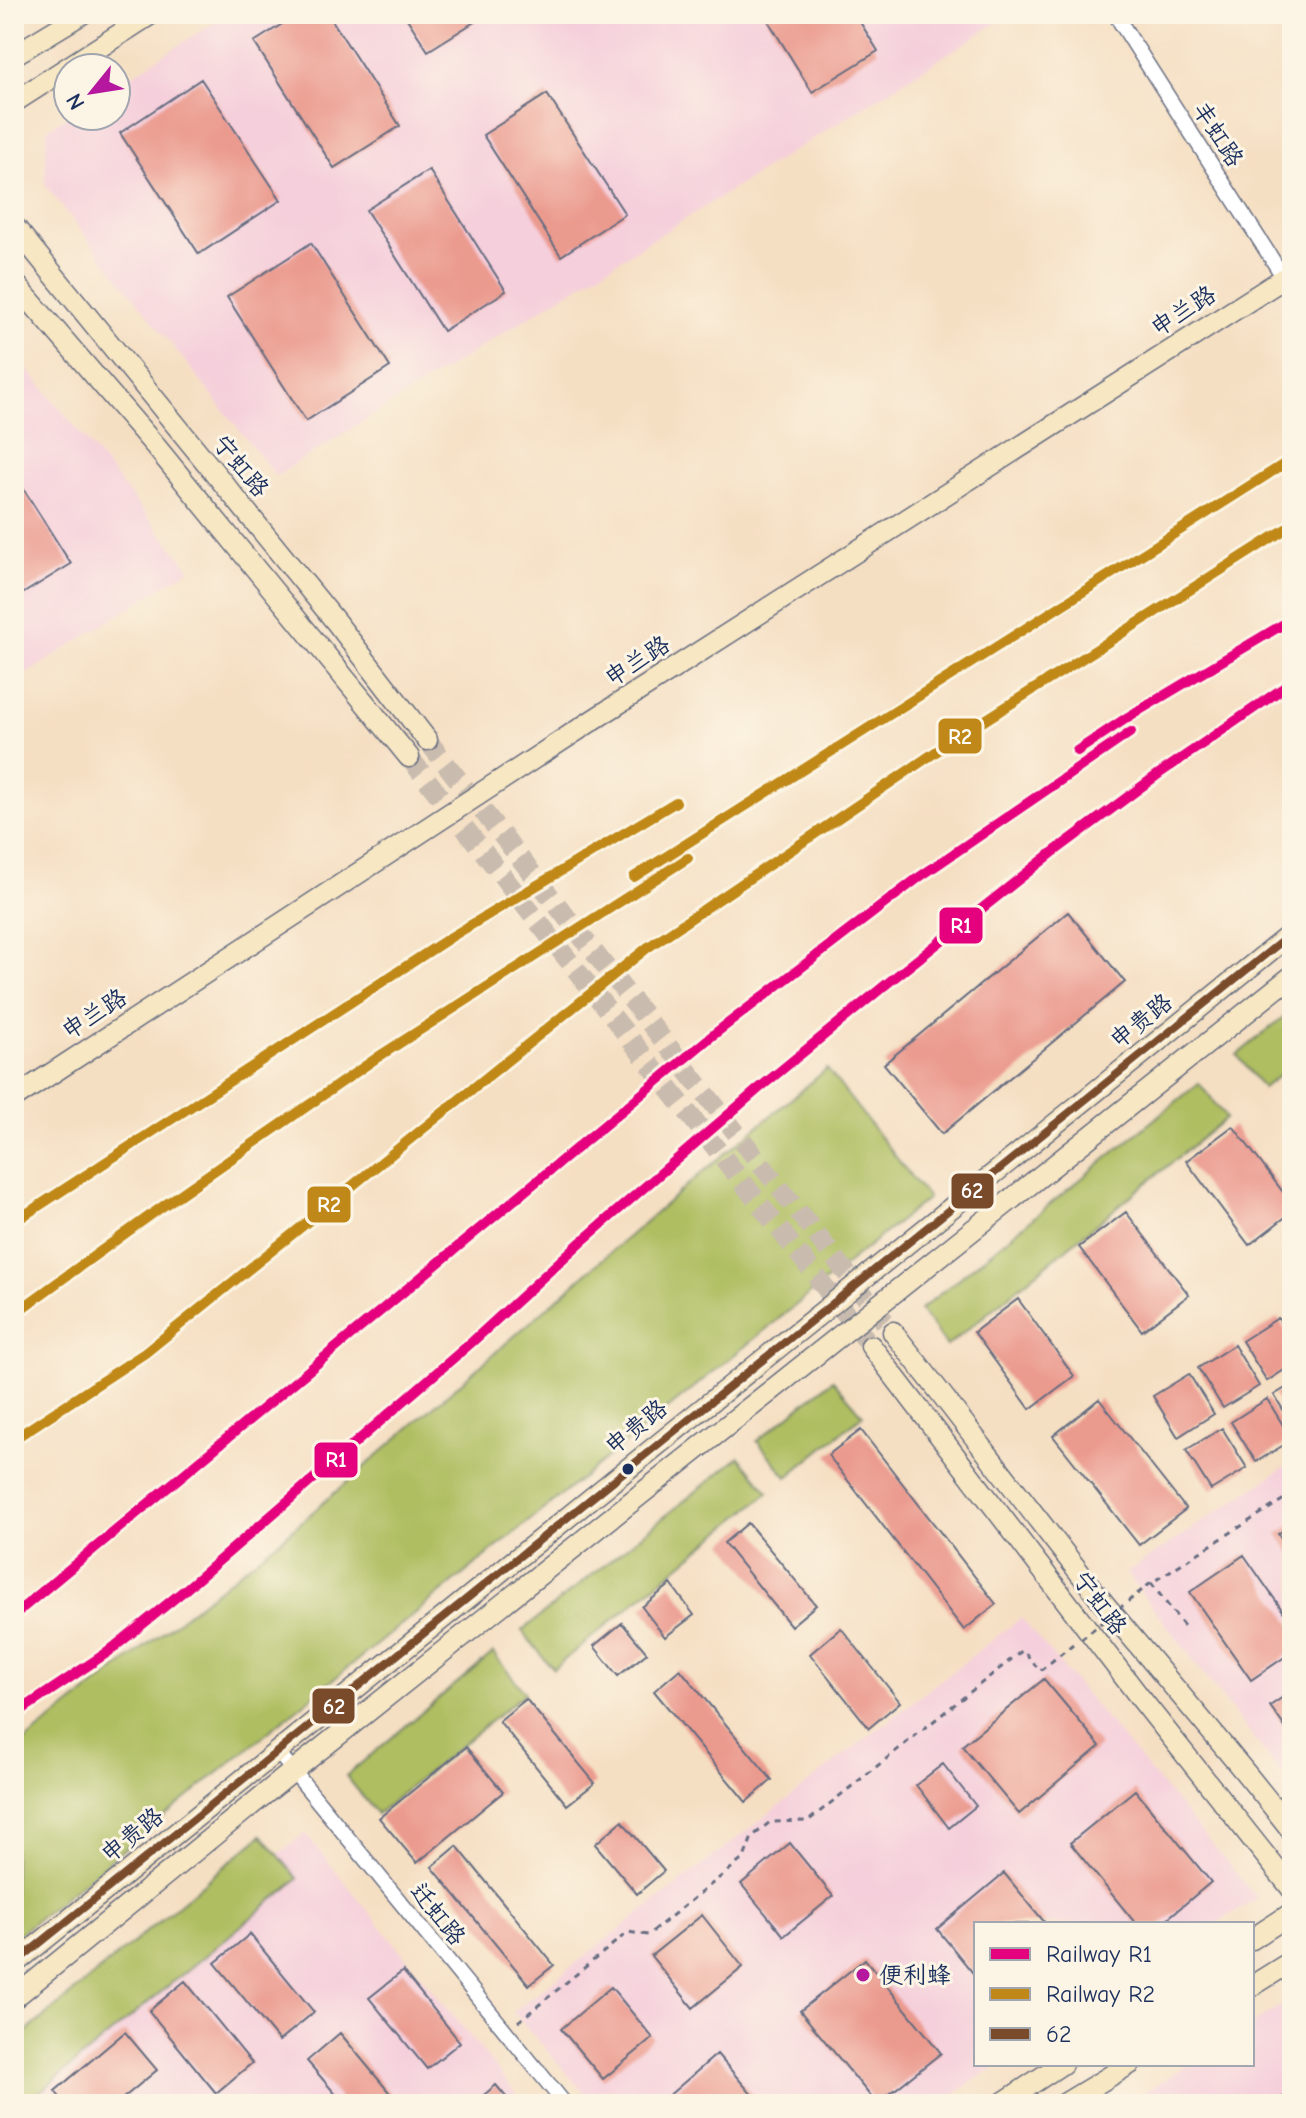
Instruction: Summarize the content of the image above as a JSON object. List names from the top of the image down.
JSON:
{
  "streets": {
    "main road": ["申兰路", "宁虹路", "申贵路"],
    "street": ["丰虹路", "迁虹路"]
  },
  "crossings": [
    ["丰虹路", "申兰路"],
    ["申贵路", "迁虹路"]
  ],
  "places": ["便利蜂"],
  "lines": ["rail line R2", "rail line R1", "transit line 62"],
  "legend": ["Railway R1", "Railway R2", "62"],
  "north": "bottom left"
}
